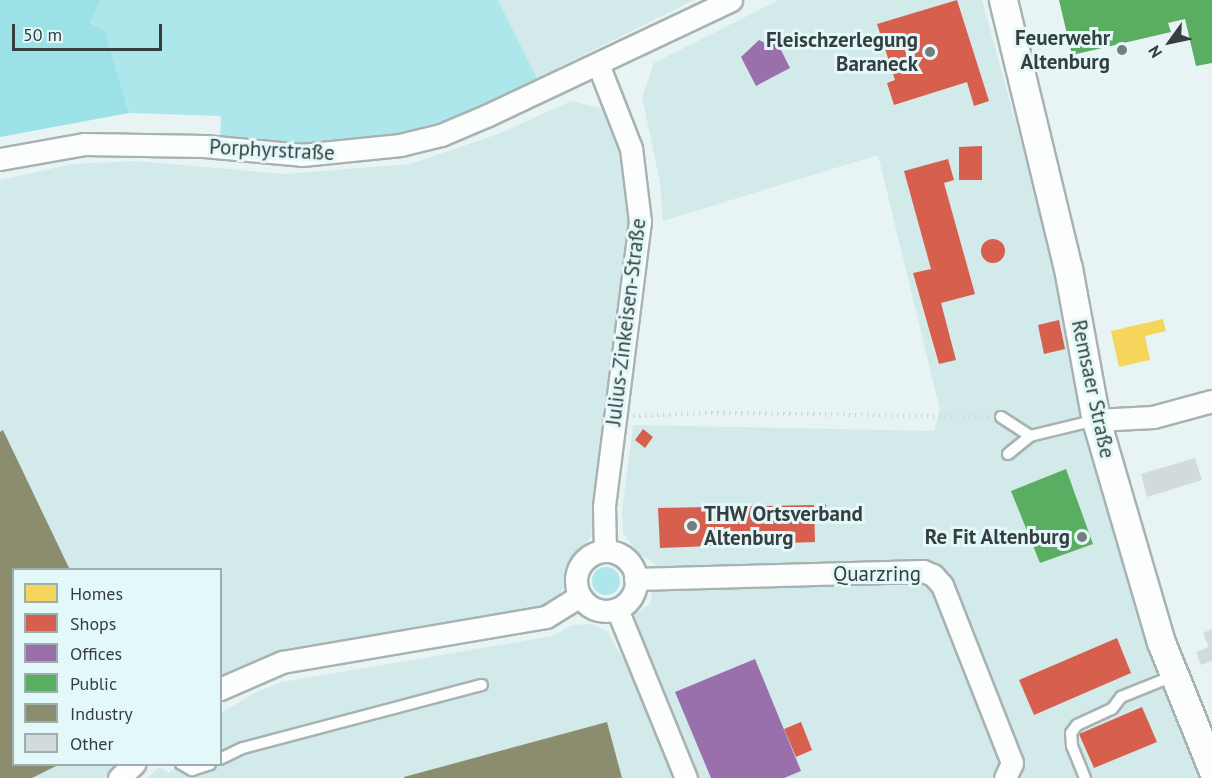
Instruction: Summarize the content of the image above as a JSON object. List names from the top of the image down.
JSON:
{
  "streets": {
    "street": [
      "Porphyrstraße",
      "Julius-Zinkeisen-Straße",
      "Remsaer Straße",
      "Quarzring"
    ]
  },
  "crossings": [
    ["Porphyrstraße", "Julius-Zinkeisen-Straße"],
    ["Julius-Zinkeisen-Straße", "Quarzring"]
  ],
  "places": [
    "Feuerwehr Altenburg",
    "Fleischzerlegung Baraneck",
    "THW Ortsverband Altenburg",
    "Re Fit Altenburg"
  ],
  "legend": [
    "Homes",
    "Shops",
    "Offices",
    "Public",
    "Industry",
    "Other"
  ],
  "scale_bar": "50 m",
  "north": "bottom left"
}
